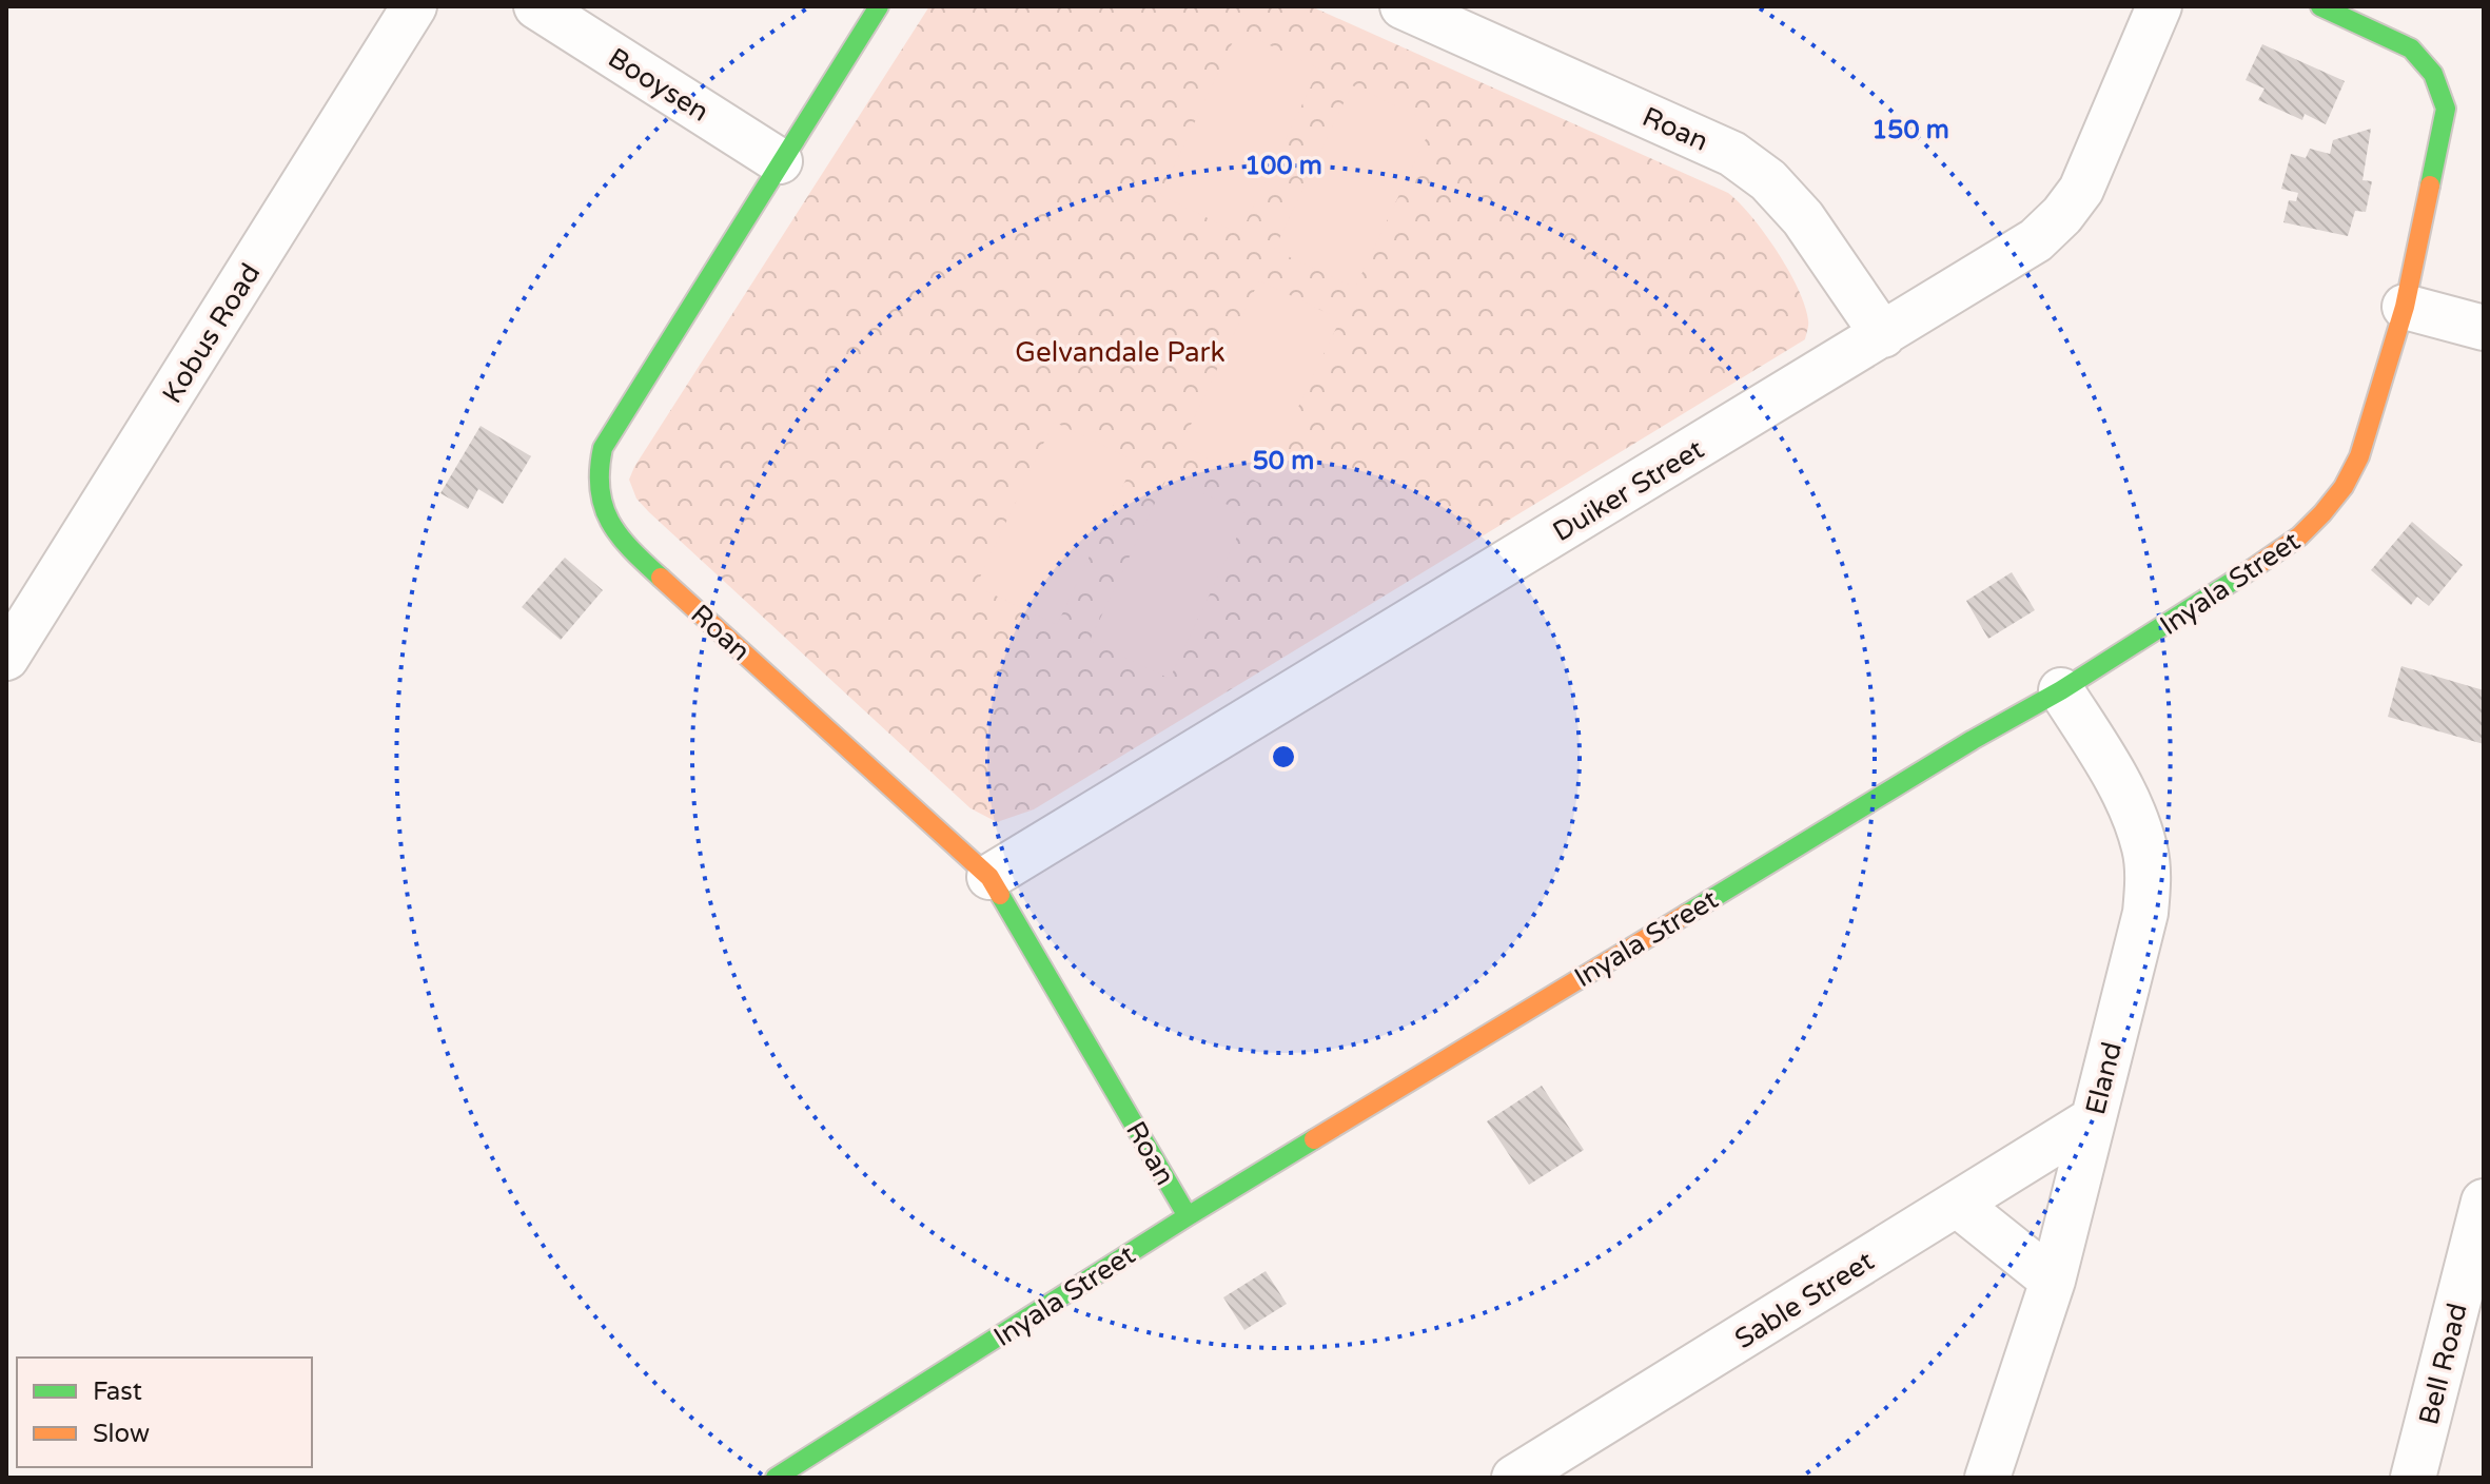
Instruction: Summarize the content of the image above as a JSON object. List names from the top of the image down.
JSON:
{
  "streets": {
    "street": [
      "Booysen",
      "Roan",
      "Kobus Road",
      "Duiker Street",
      "Inyala Street",
      "Eland",
      "Sable Street",
      "Bell Road"
    ]
  },
  "crossings": [
    ["Booysen", "Roan"],
    ["Roan", "Duiker Street"],
    ["Roan", "Inyala Street"],
    ["Inyala Street", "Eland"],
    ["Eland", "Sable Street"]
  ],
  "parks": ["Gelvandale Park"],
  "legend": ["Fast", "Slow"],
  "rings": ["150 m", "100 m", "50 m"]
}
